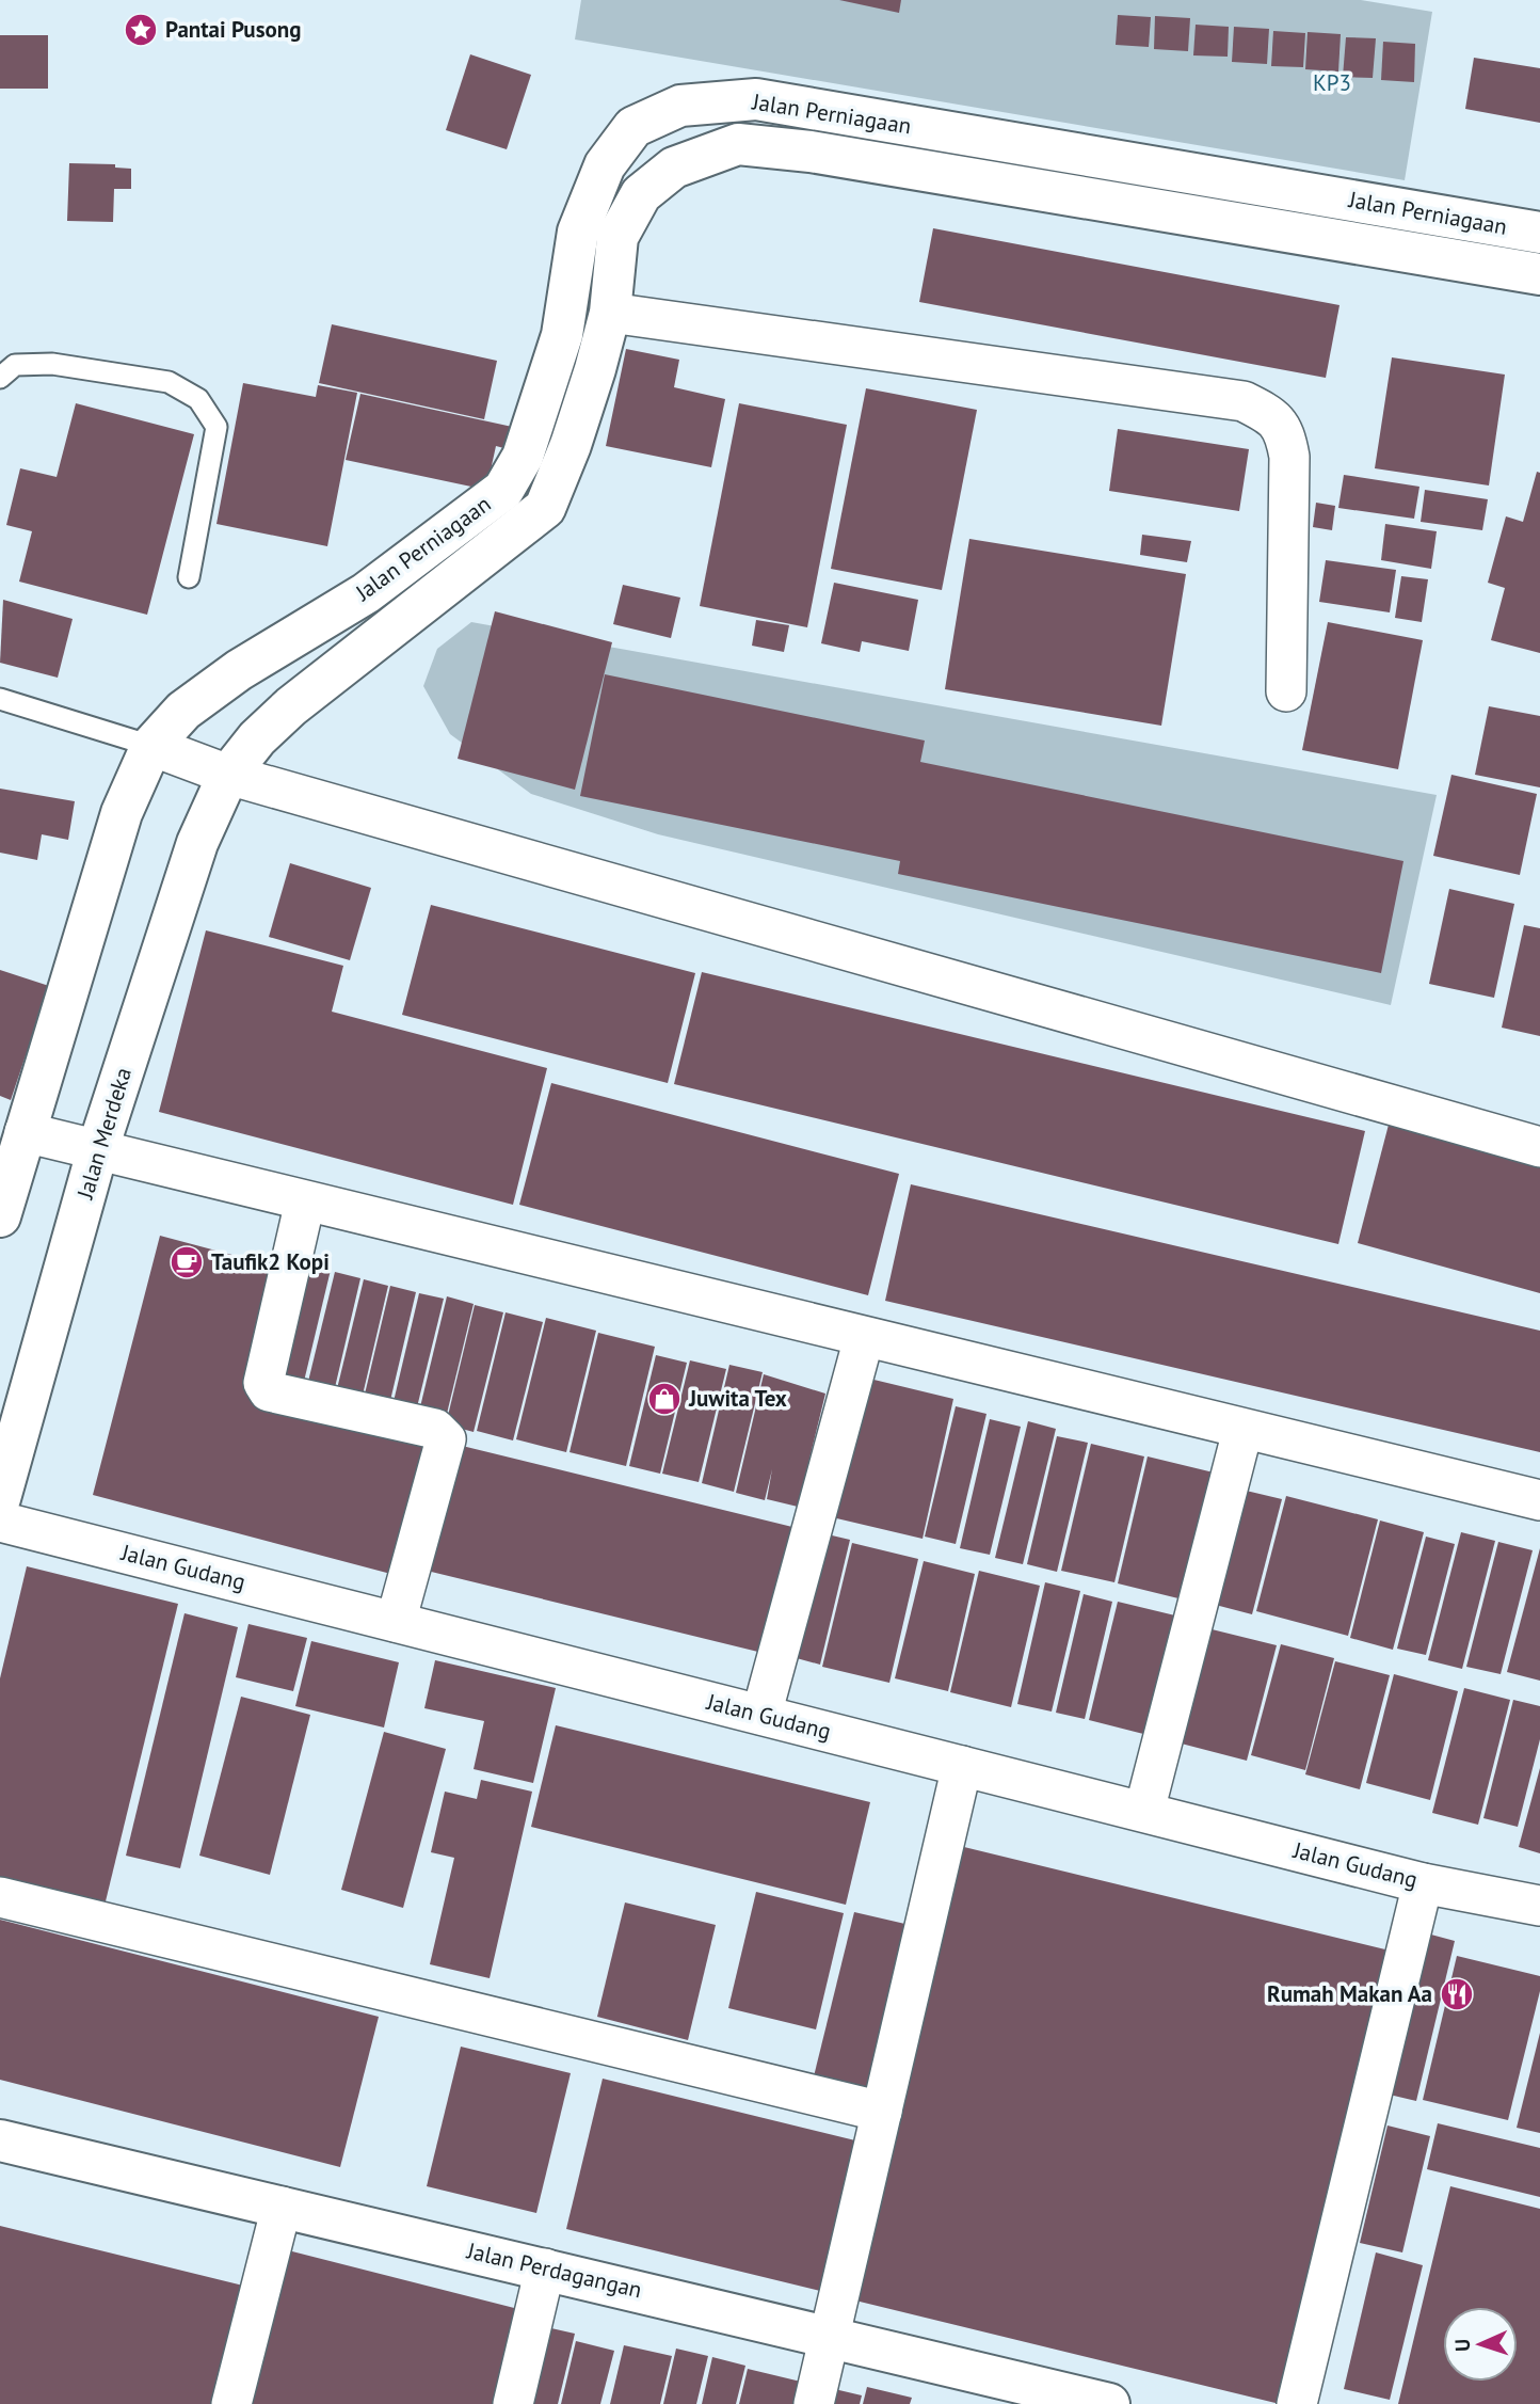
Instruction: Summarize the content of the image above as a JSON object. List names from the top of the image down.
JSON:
{
  "streets": {
    "street": [
      "Jalan Perniagaan",
      "Jalan Merdeka",
      "Jalan Gudang",
      "Jalan Perdagangan"
    ]
  },
  "crossings": [
    ["Jalan Perniagaan", "Jalan Merdeka"]
  ],
  "parks": ["KP3"],
  "places": {
    "place": ["Pantai Pusong"],
    "cafe": ["Taufik2 Kopi"],
    "shop": ["Juwita Tex"],
    "restaurant": ["Rumah Makan Aa"]
  },
  "north": "left"
}
